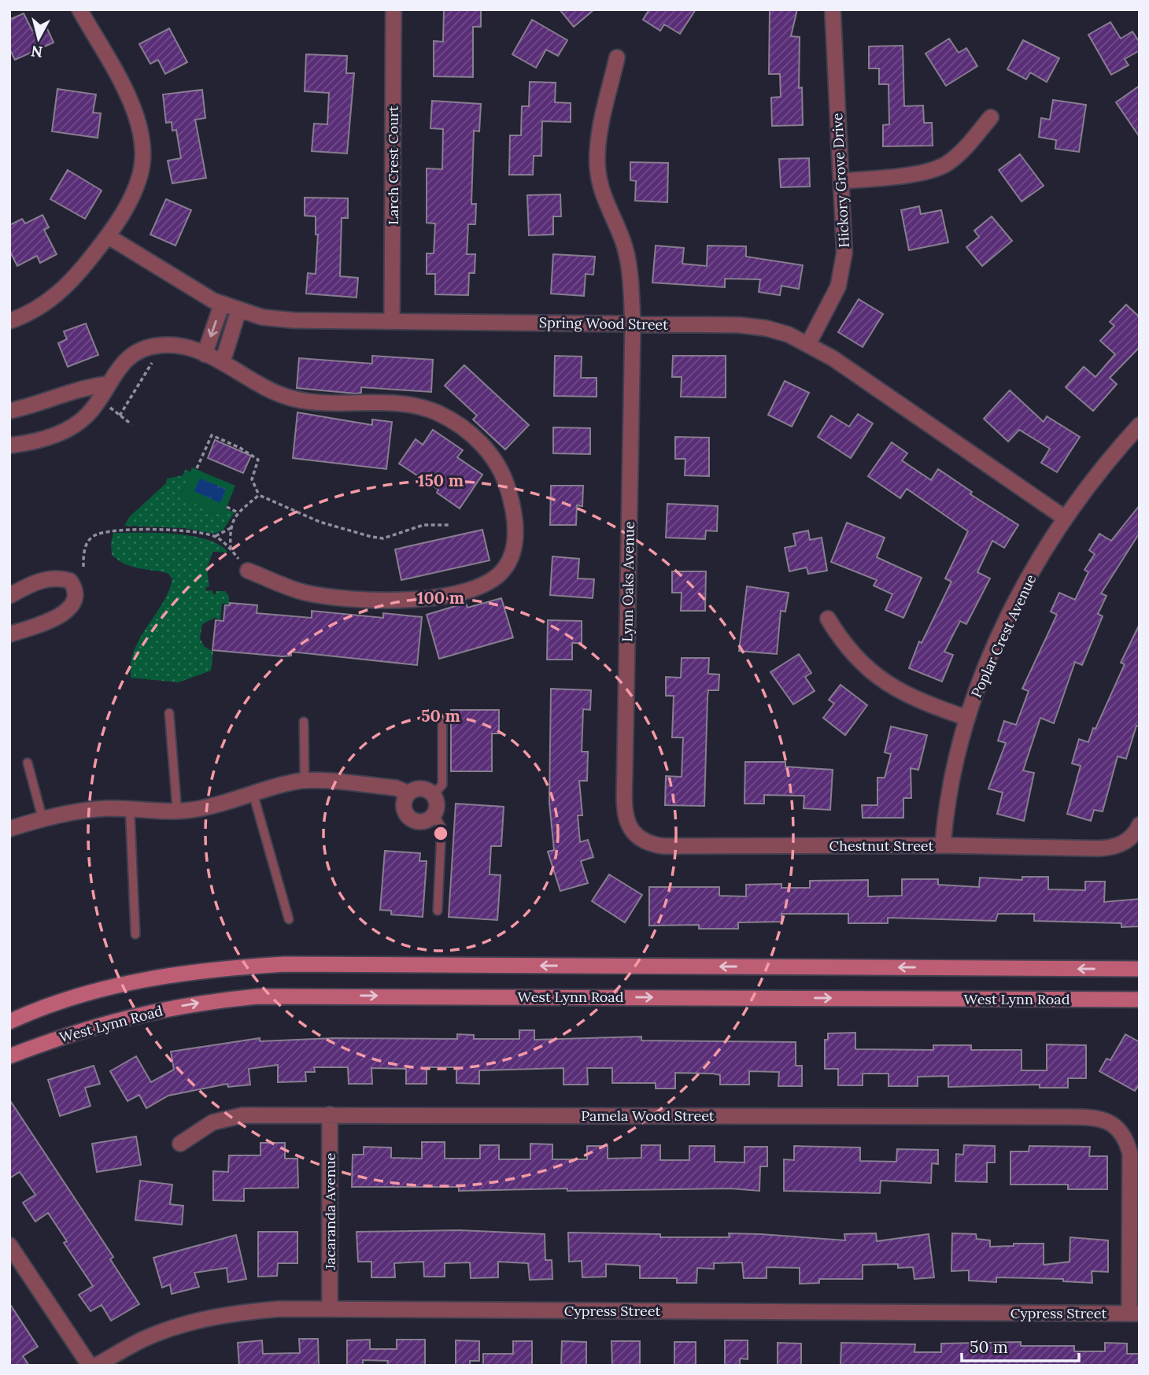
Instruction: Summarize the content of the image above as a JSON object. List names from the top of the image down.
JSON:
{
  "streets": {
    "main road": ["West Lynn Road"],
    "street": [
      "Larch Crest Court",
      "Hickory Grove Drive",
      "Spring Wood Street",
      "Lynn Oaks Avenue",
      "Poplar Crest Avenue",
      "Chestnut Street",
      "Pamela Wood Street",
      "Jacaranda Avenue",
      "Cypress Street"
    ]
  },
  "crossings": [
    ["Larch Crest Court", "Spring Wood Street"],
    ["Hickory Grove Drive", "Spring Wood Street"],
    ["Spring Wood Street", "Lynn Oaks Avenue"],
    ["Spring Wood Street", "Poplar Crest Avenue"],
    ["Lynn Oaks Avenue", "Chestnut Street"],
    ["Poplar Crest Avenue", "Chestnut Street"],
    ["Pamela Wood Street", "Jacaranda Avenue"],
    ["Pamela Wood Street", "Cypress Street"],
    ["Jacaranda Avenue", "Cypress Street"]
  ],
  "scale_bar": "50 m",
  "north": "bottom",
  "rings": ["150 m", "100 m", "50 m"]
}
